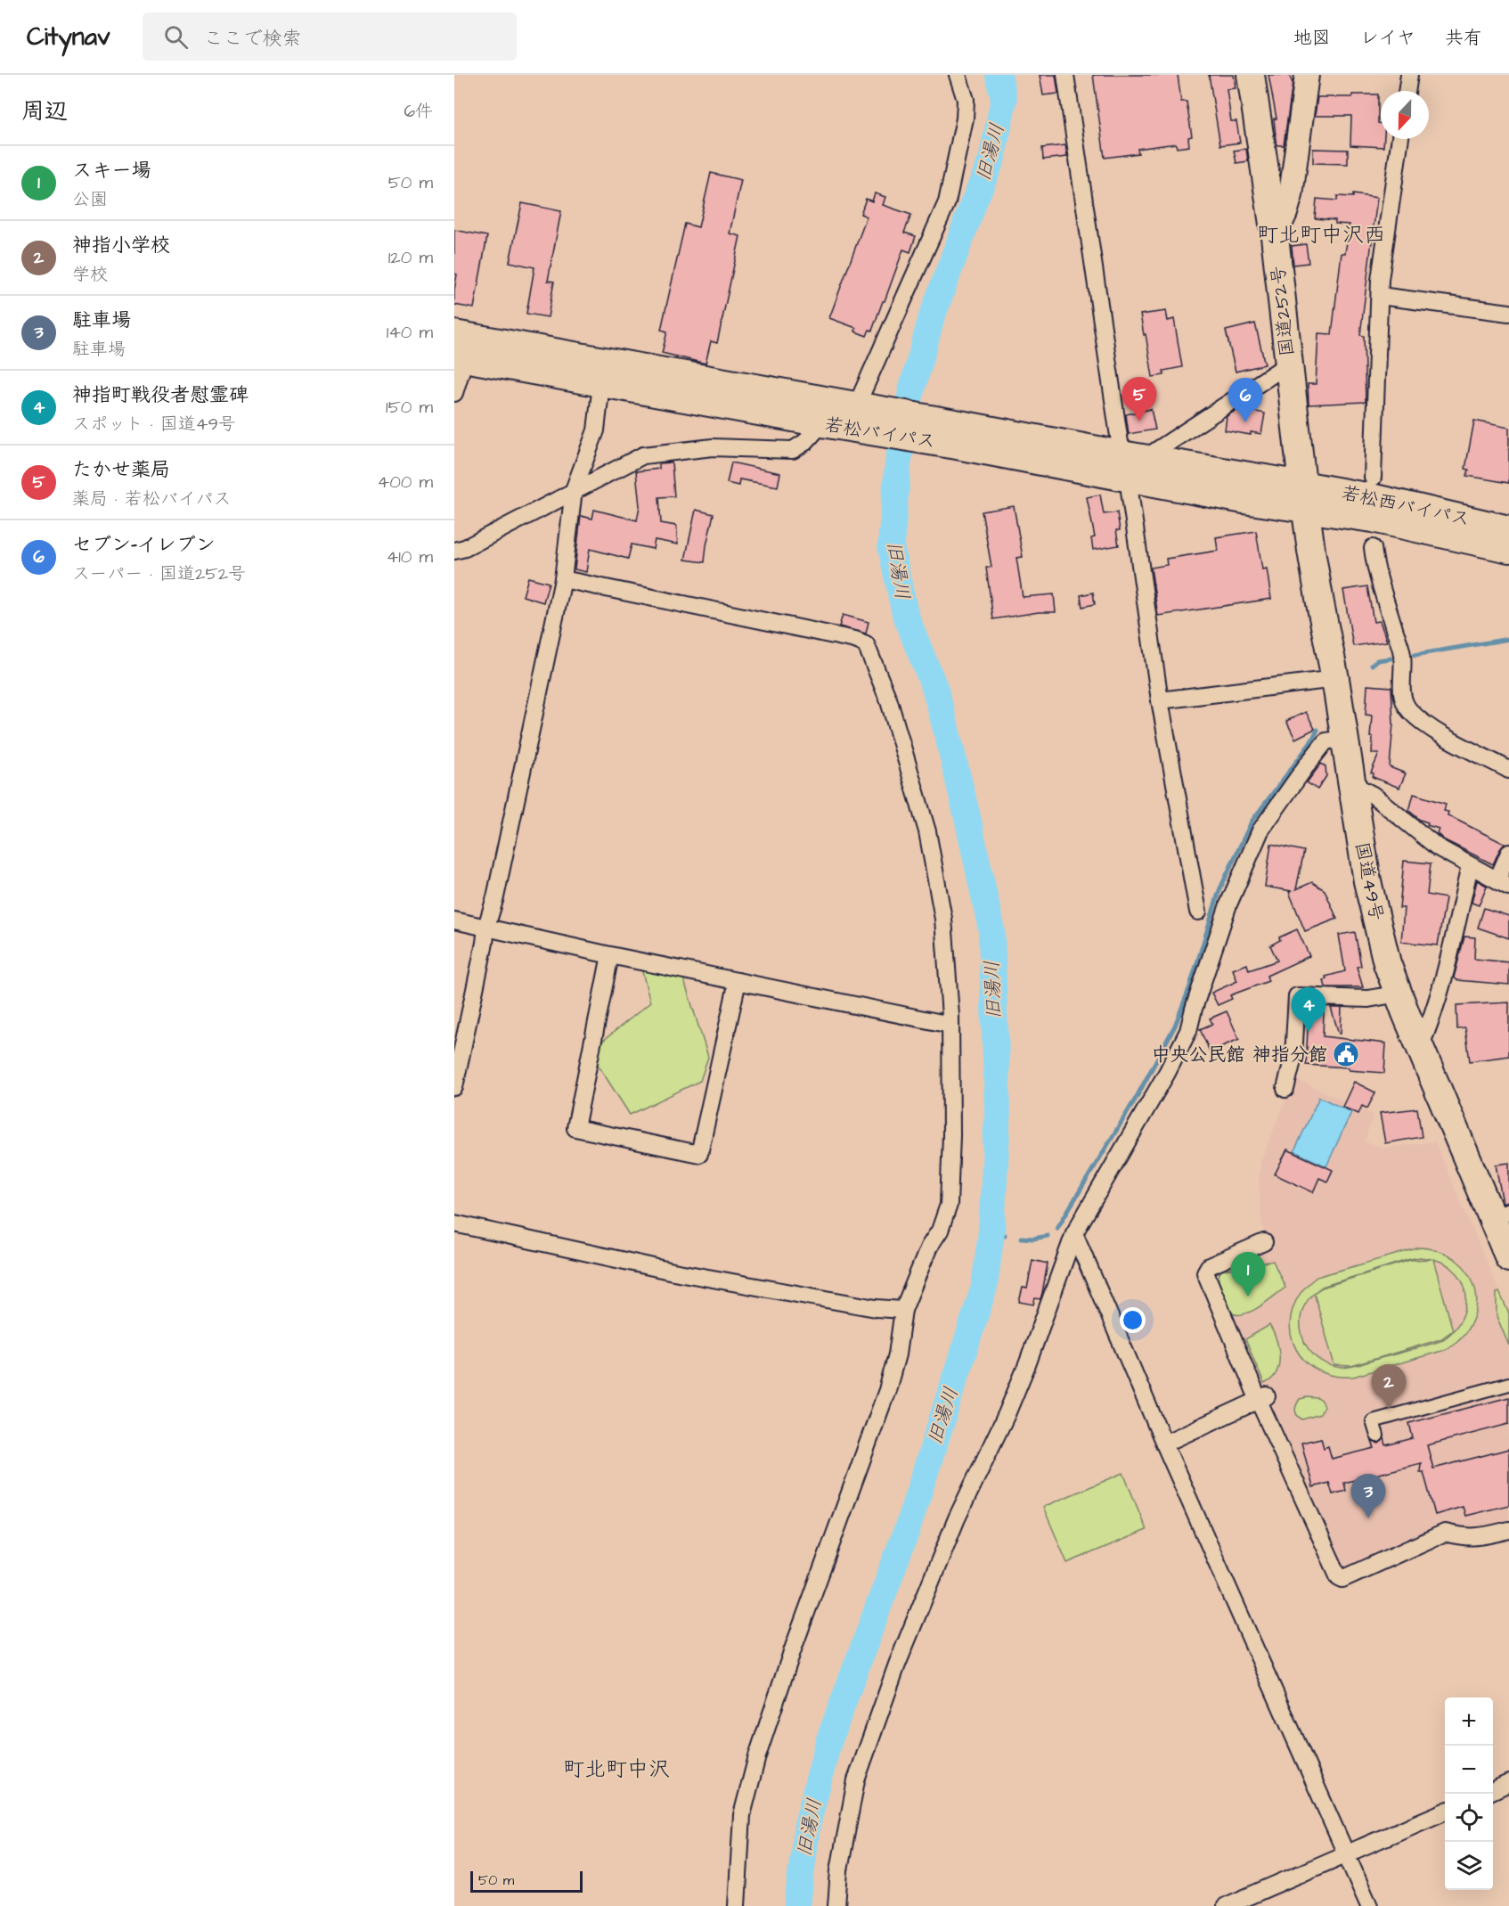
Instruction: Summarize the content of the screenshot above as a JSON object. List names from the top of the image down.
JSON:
{
  "streets": {
    "highway": [
      "国道252号",
      "若松バイパス",
      "若松西バイパス",
      "国道49号"
    ]
  },
  "crossings": [
    ["国道252号", "若松バイパス"],
    ["国道252号", "若松西バイパス"],
    ["国道252号", "国道49号"],
    ["若松バイパス", "若松西バイパス"],
    ["若松バイパス", "国道49号"],
    ["若松西バイパス", "国道49号"]
  ],
  "districts": ["町北町中沢西", "町北町中沢"],
  "water": ["旧湯川"],
  "places": {
    "public building": ["中央公民館 神指分館"]
  },
  "scale_bar": "50 m",
  "north": "bottom",
  "page": {
    "header": "Citynav",
    "search": "ここで検索",
    "nav": ["地図", "レイヤ", "共有"],
    "heading": ["周辺", "6件"],
    "list": [
      {
        "mark": "1",
        "name": "スキー場",
        "note": "公園",
        "value": "50 m"
      },
      {
        "mark": "2",
        "name": "神指小学校",
        "note": "学校",
        "value": "120 m"
      },
      {
        "mark": "3",
        "name": "駐車場",
        "note": "駐車場",
        "value": "140 m"
      },
      {
        "mark": "4",
        "name": "神指町戦役者慰霊碑",
        "note": "スポット · 国道49号",
        "value": "150 m"
      },
      {
        "mark": "5",
        "name": "たかせ薬局",
        "note": "薬局 · 若松バイパス",
        "value": "400 m"
      },
      {
        "mark": "6",
        "name": "セブン-イレブン",
        "note": "スーパー · 国道252号",
        "value": "410 m"
      }
    ],
    "pins": [
      "5",
      "6",
      "4",
      "1",
      "2",
      "3"
    ],
    "map_buttons": ["+", "−"],
    "scale": "50 m"
  }
}
